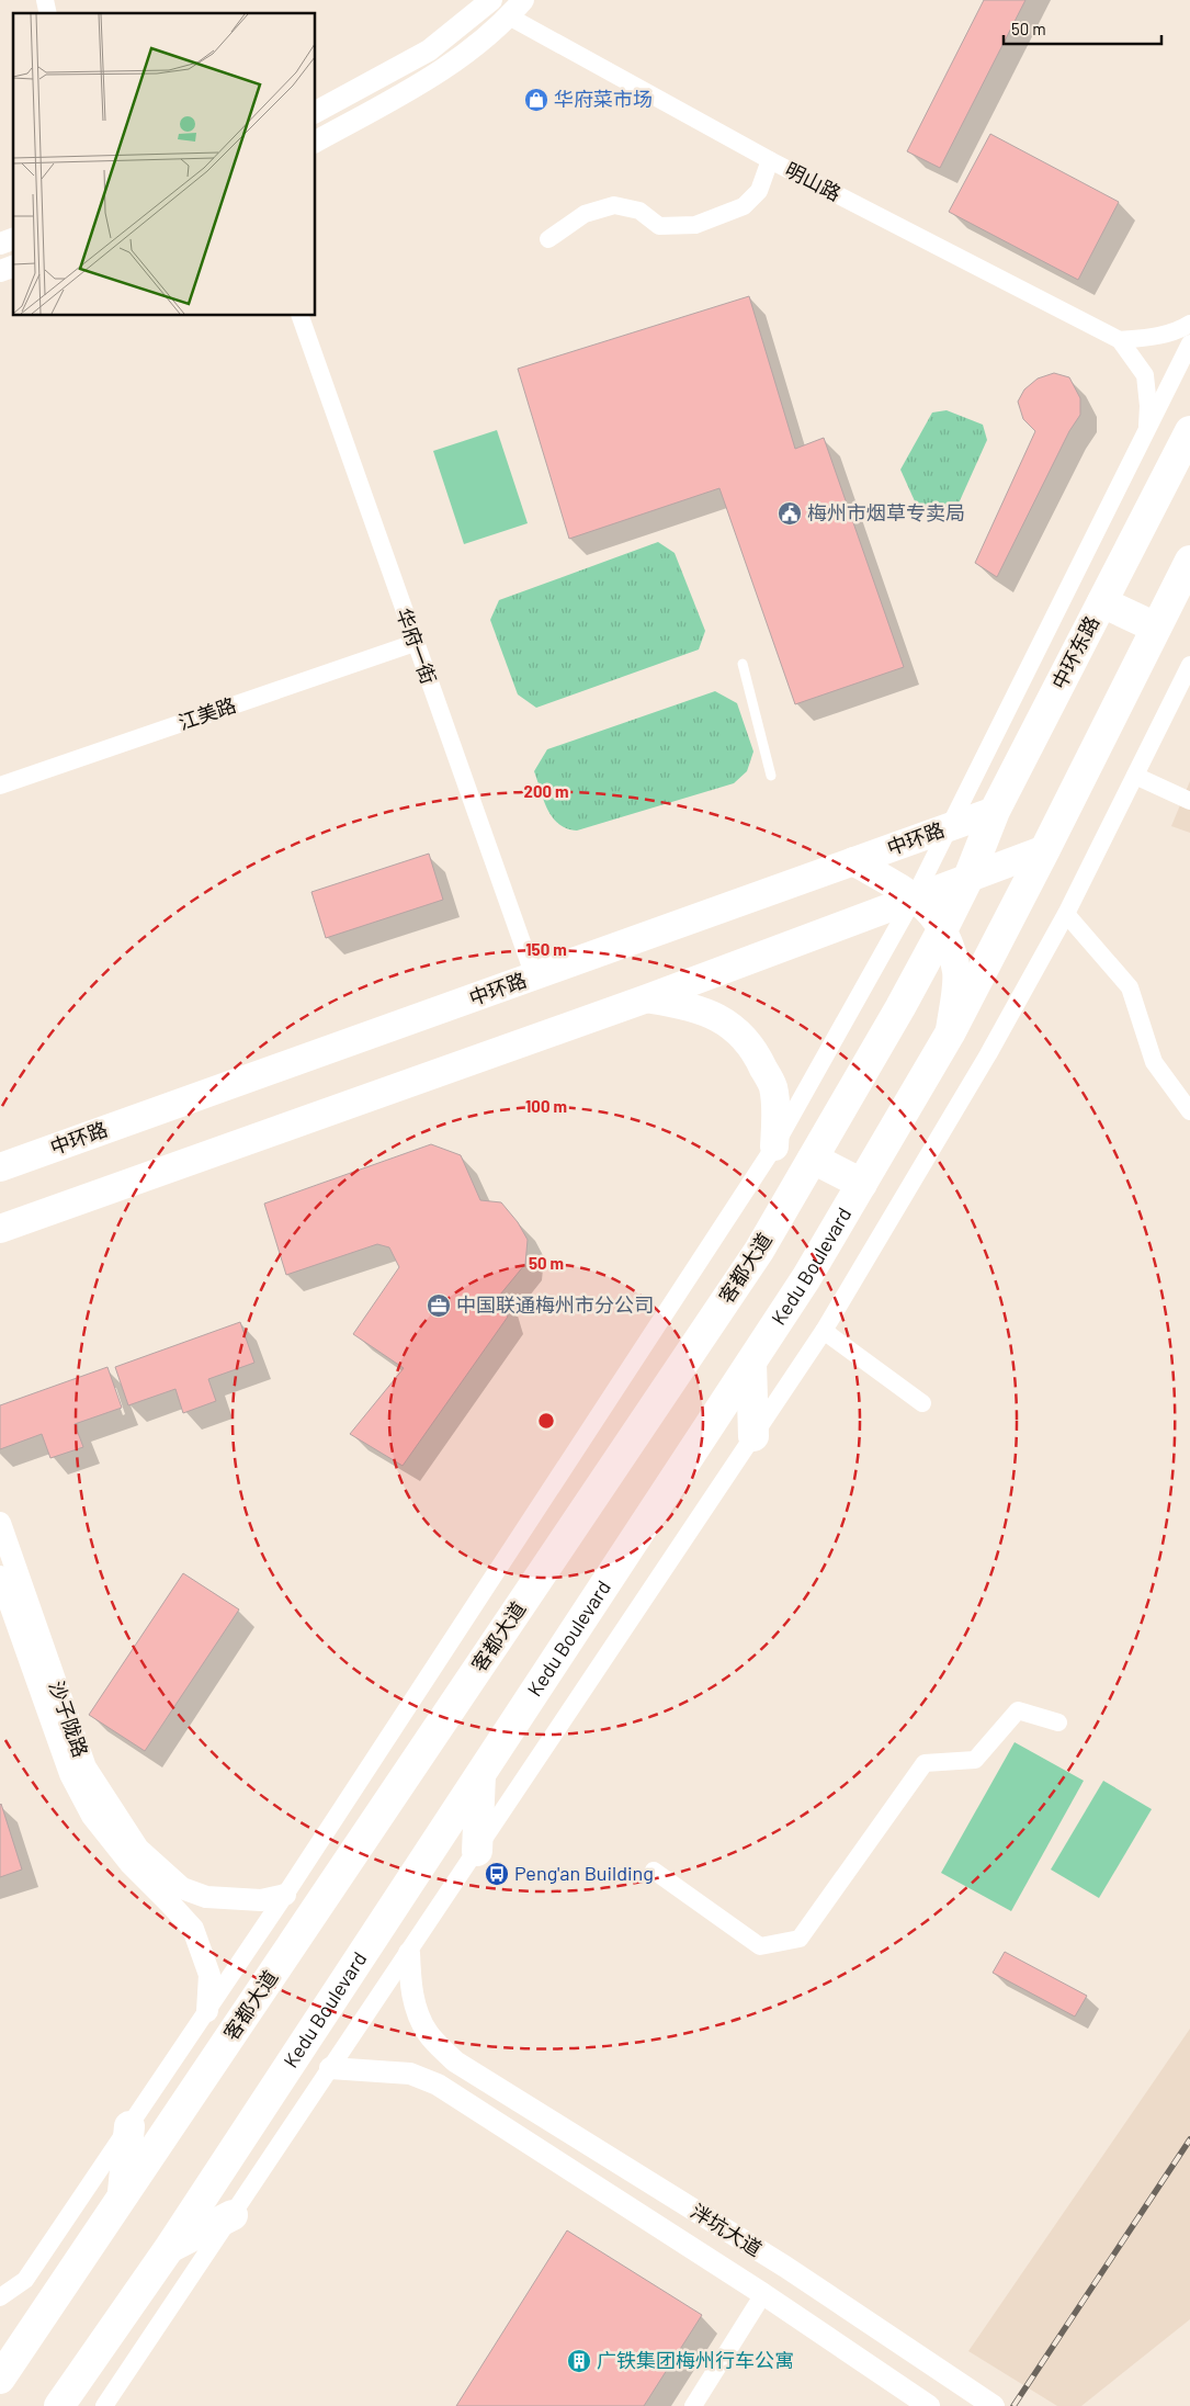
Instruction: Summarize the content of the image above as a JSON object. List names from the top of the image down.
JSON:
{
  "streets": {
    "highway": ["中环东路", "Kedu Boulevard", "客都大道"],
    "main road": ["中环路"],
    "street": [
      "明山路",
      "华府一街",
      "江美路",
      "沙子陇路",
      "泮坑大道"
    ]
  },
  "crossings": [
    ["华府一街", "江美路"],
    ["华府一街", "中环路"],
    ["中环东路", "中环路"],
    ["中环东路", "客都大道"]
  ],
  "places": {
    "shop": ["华府菜市场"],
    "public building": ["梅州市烟草专卖局"],
    "office": ["中国联通梅州市分公司"],
    "bus stop": ["Peng'an Building"],
    "building": ["广铁集团梅州行车公寓"]
  },
  "scale_bar": "50 m",
  "rings": [
    "200 m",
    "150 m",
    "100 m",
    "50 m"
  ]
}
